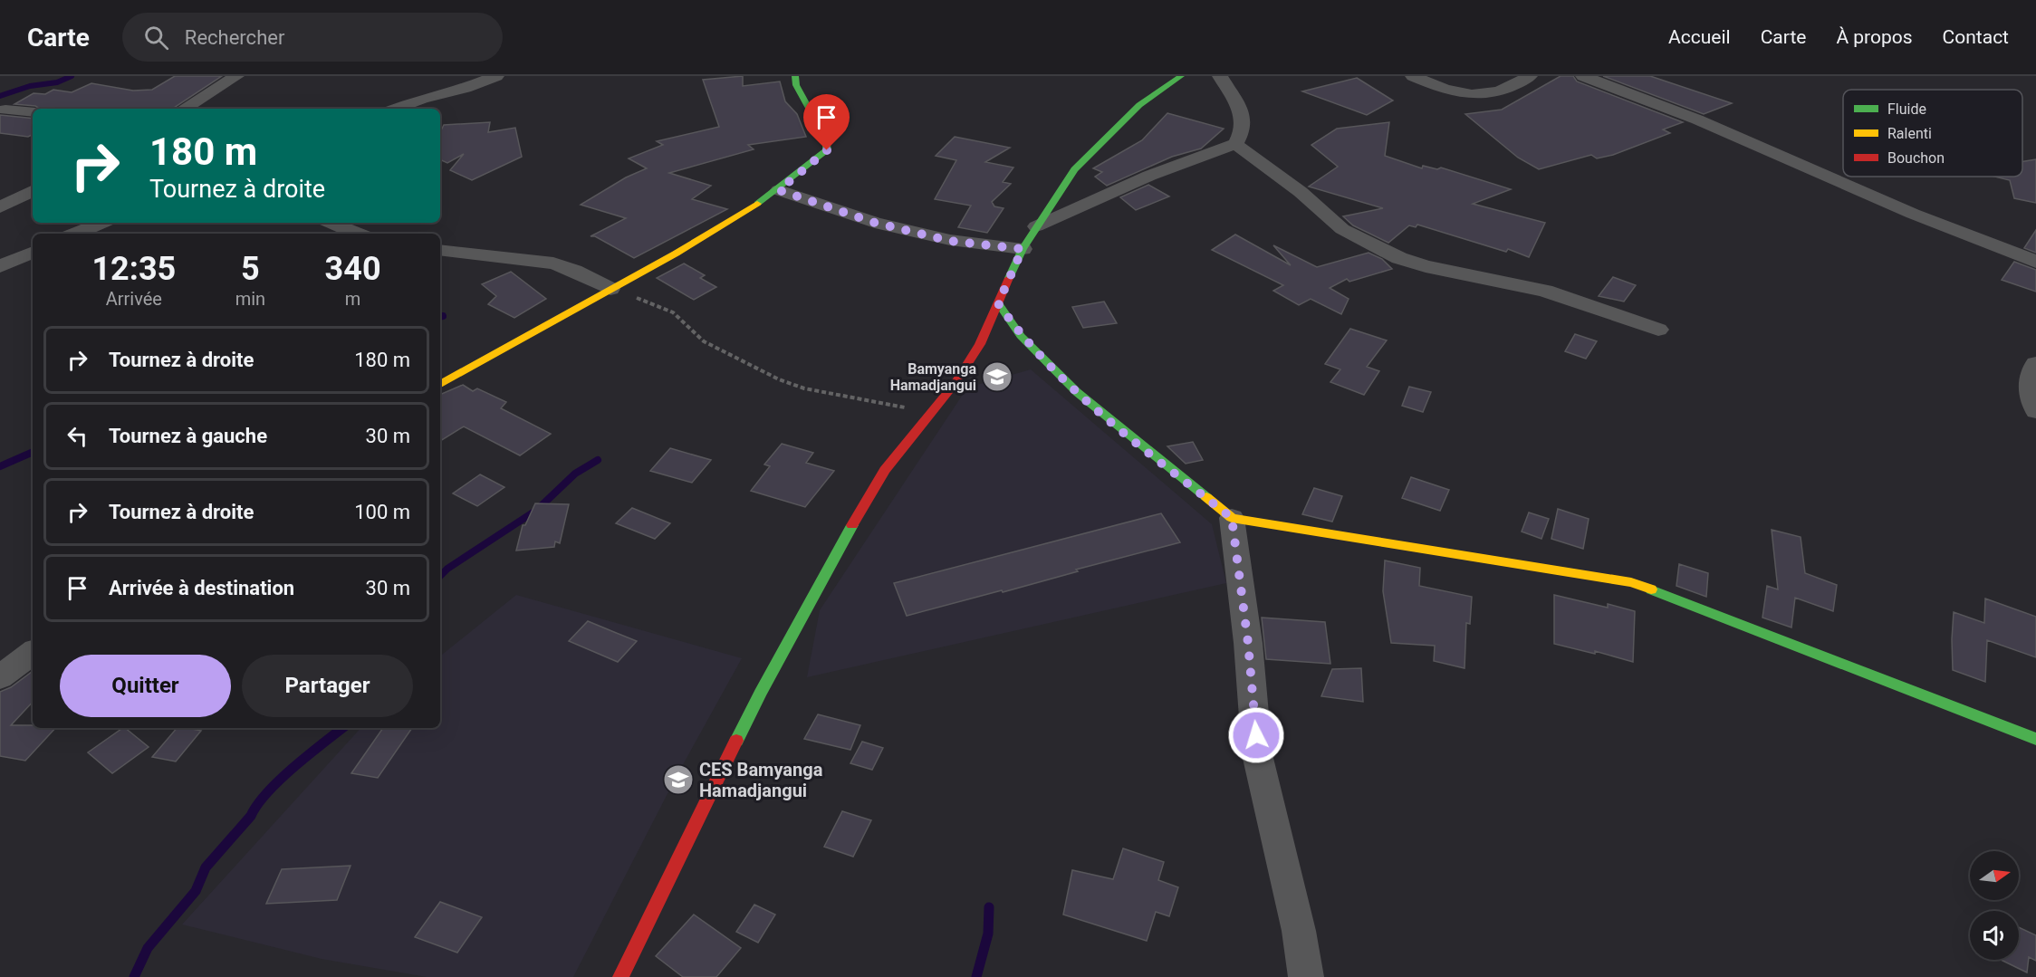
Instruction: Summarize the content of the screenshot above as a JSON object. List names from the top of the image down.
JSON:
{
  "places": {
    "school or university": ["Bamyanga Hamadjangui", "CES Bamyanga Hamadjangui"]
  },
  "legend": ["Fluide", "Ralenti", "Bouchon"],
  "north": "right",
  "page": {
    "header": "Carte",
    "search": "Rechercher",
    "nav": [
      "Accueil",
      "Carte",
      "À propos",
      "Contact"
    ],
    "turn": ["180 m", "Tournez à droite"],
    "eta": [
      "12:35",
      "Arrivée",
      "5",
      "min",
      "340",
      "m"
    ],
    "list": [
      {
        "name": "Tournez à droite",
        "value": "180 m"
      },
      {
        "name": "Tournez à gauche",
        "value": "30 m"
      },
      {
        "name": "Tournez à droite",
        "value": "100 m"
      },
      {
        "name": "Arrivée à destination",
        "value": "30 m"
      }
    ],
    "buttons": ["Quitter", "Partager"]
  }
}
